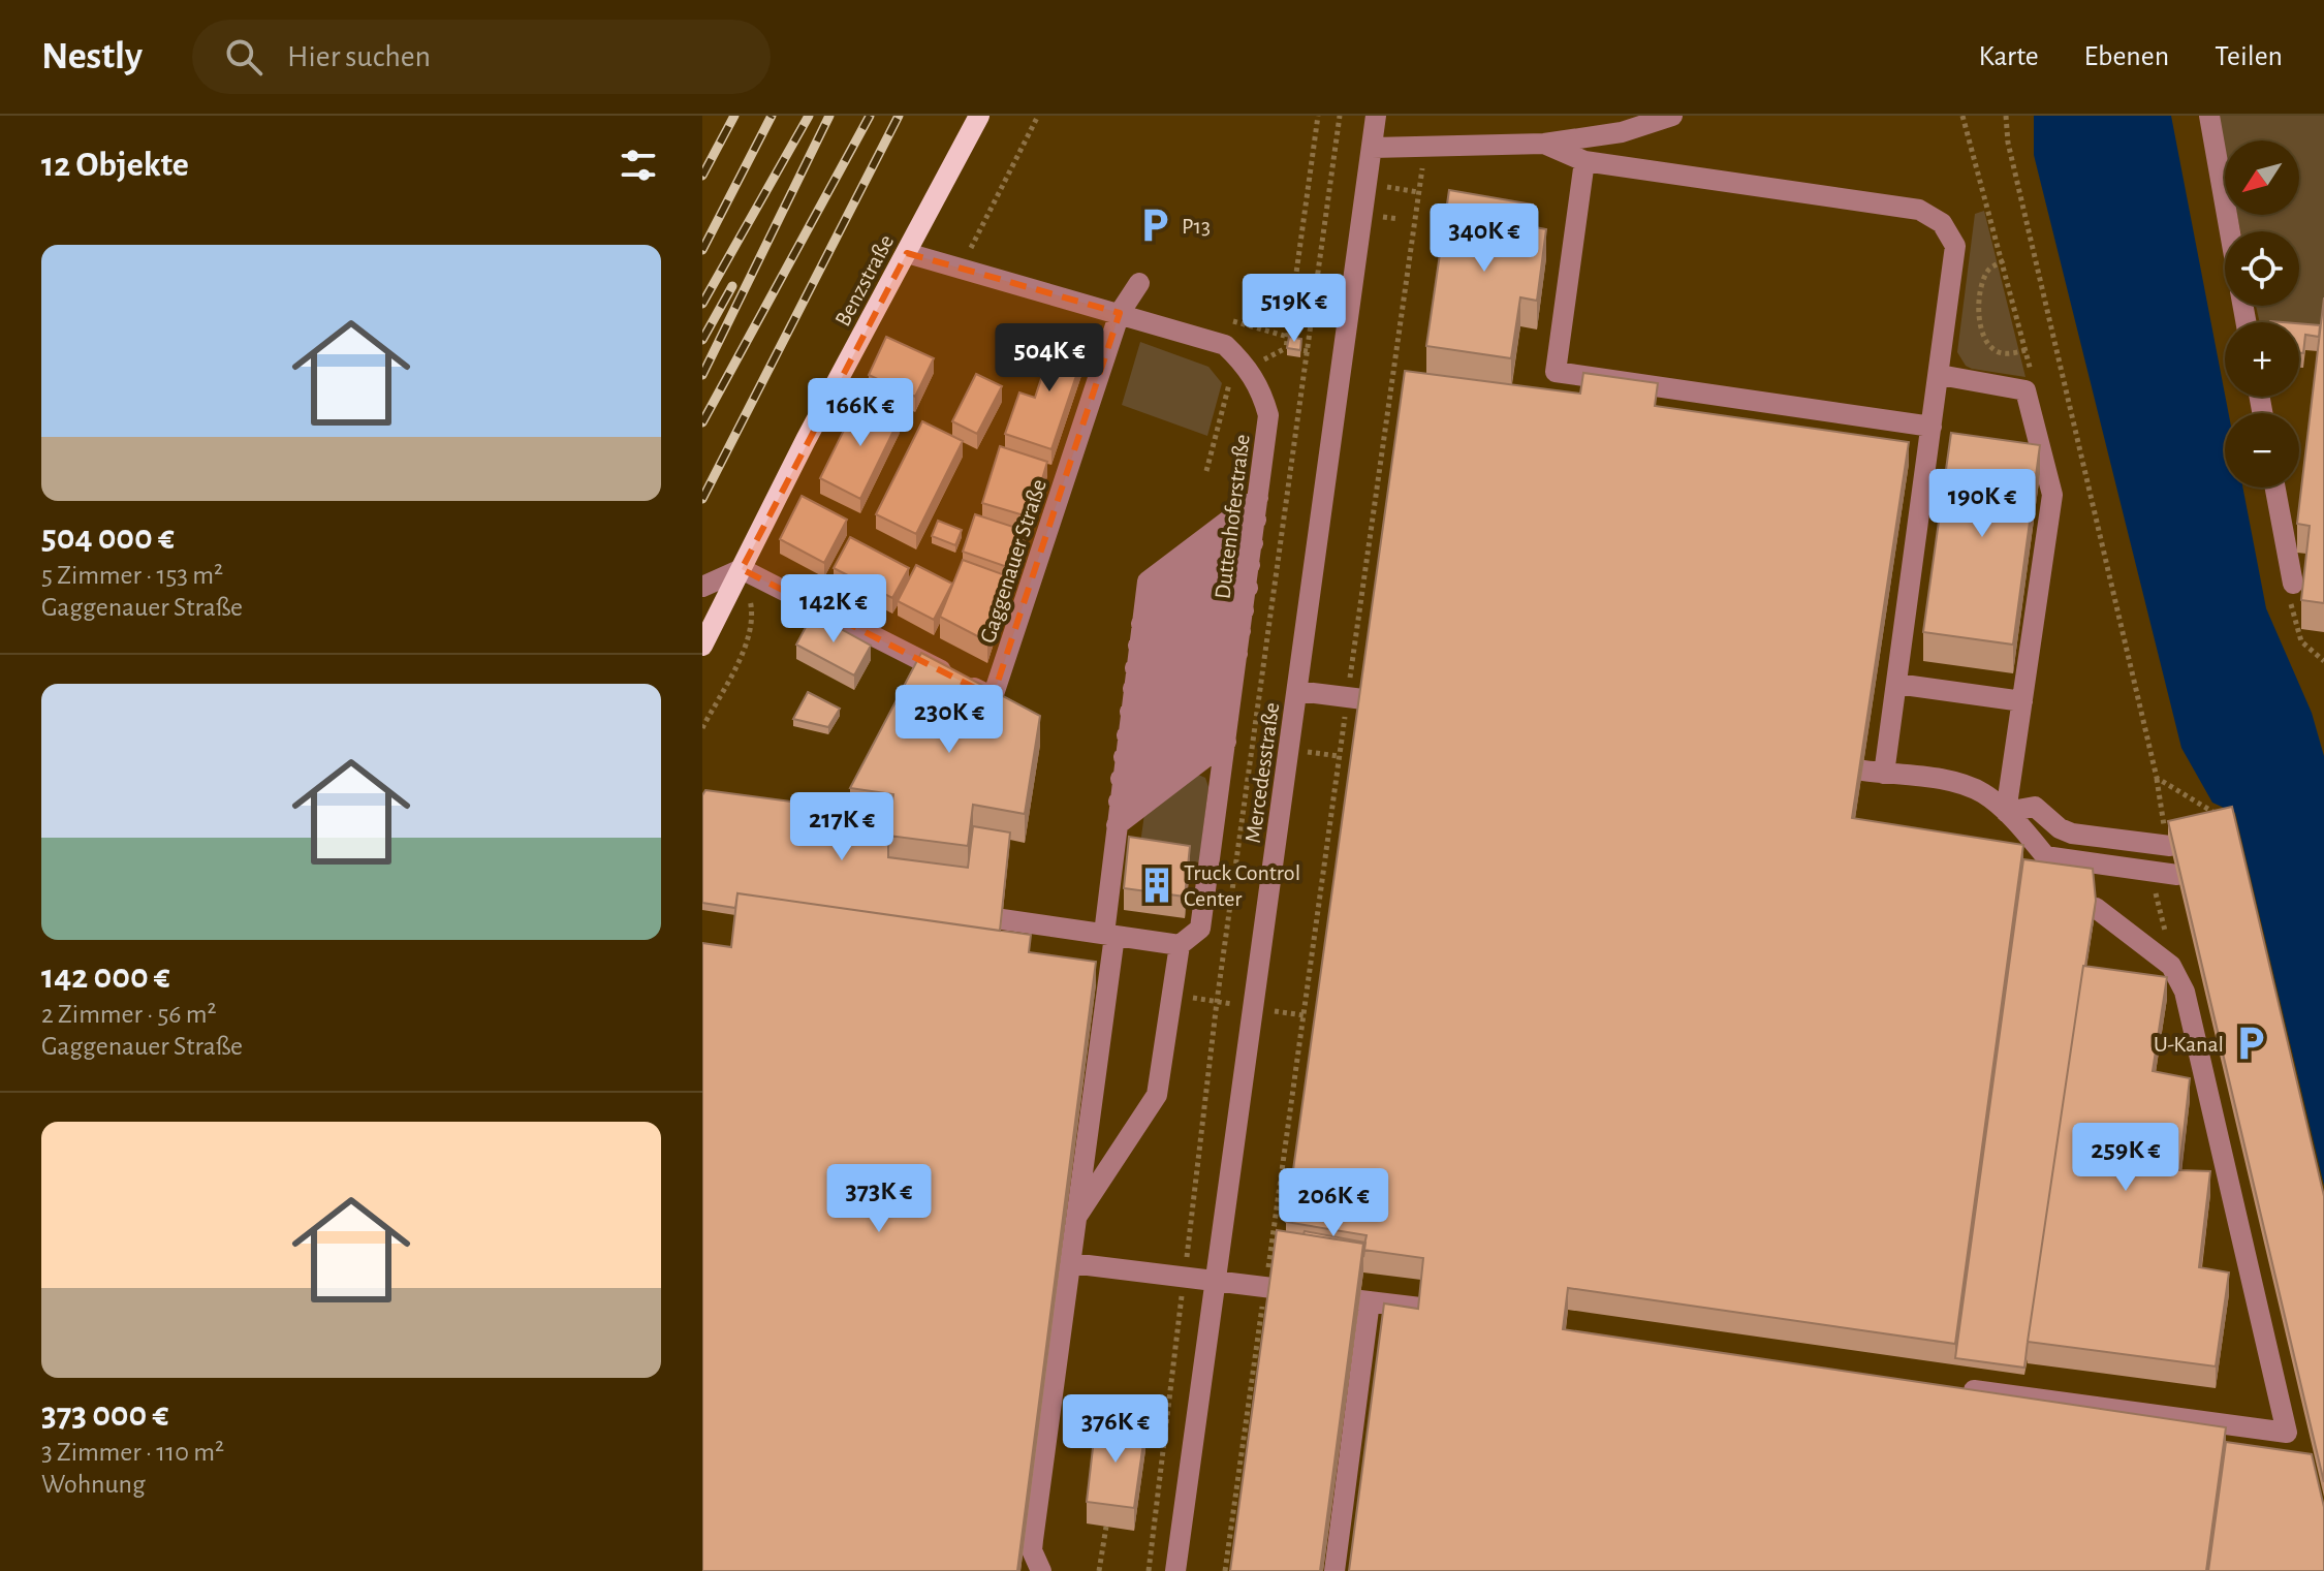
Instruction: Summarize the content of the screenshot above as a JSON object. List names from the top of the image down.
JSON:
{
  "streets": {
    "main road": ["Benzstraße"],
    "street": ["Duttenhoferstraße", "Gaggenauer Straße", "Mercedesstraße"]
  },
  "crossings": [
    ["Benzstraße", "Duttenhoferstraße"],
    ["Benzstraße", "Gaggenauer Straße"],
    ["Duttenhoferstraße", "Gaggenauer Straße"]
  ],
  "places": {
    "parking": ["P13", "U-Kanal"],
    "building": ["Truck Control Center"]
  },
  "north": "bottom left",
  "page": {
    "header": "Nestly",
    "search": "Hier suchen",
    "nav": ["Karte", "Ebenen", "Teilen"],
    "heading": "12 Objekte",
    "map_buttons": ["+", "−"],
    "price": [
      "340K €",
      "519K €",
      "504K €",
      "166K €",
      "190K €",
      "142K €",
      "230K €",
      "217K €",
      "259K €",
      "373K €",
      "206K €",
      "376K €"
    ],
    "list": [
      {
        "name": "504 000 €",
        "note": "5 Zimmer · 153 m² · Gaggenauer Straße"
      },
      {
        "name": "142 000 €",
        "note": "2 Zimmer · 56 m² · Gaggenauer Straße"
      },
      {
        "name": "373 000 €",
        "note": "3 Zimmer · 110 m² · Wohnung"
      }
    ]
  }
}
